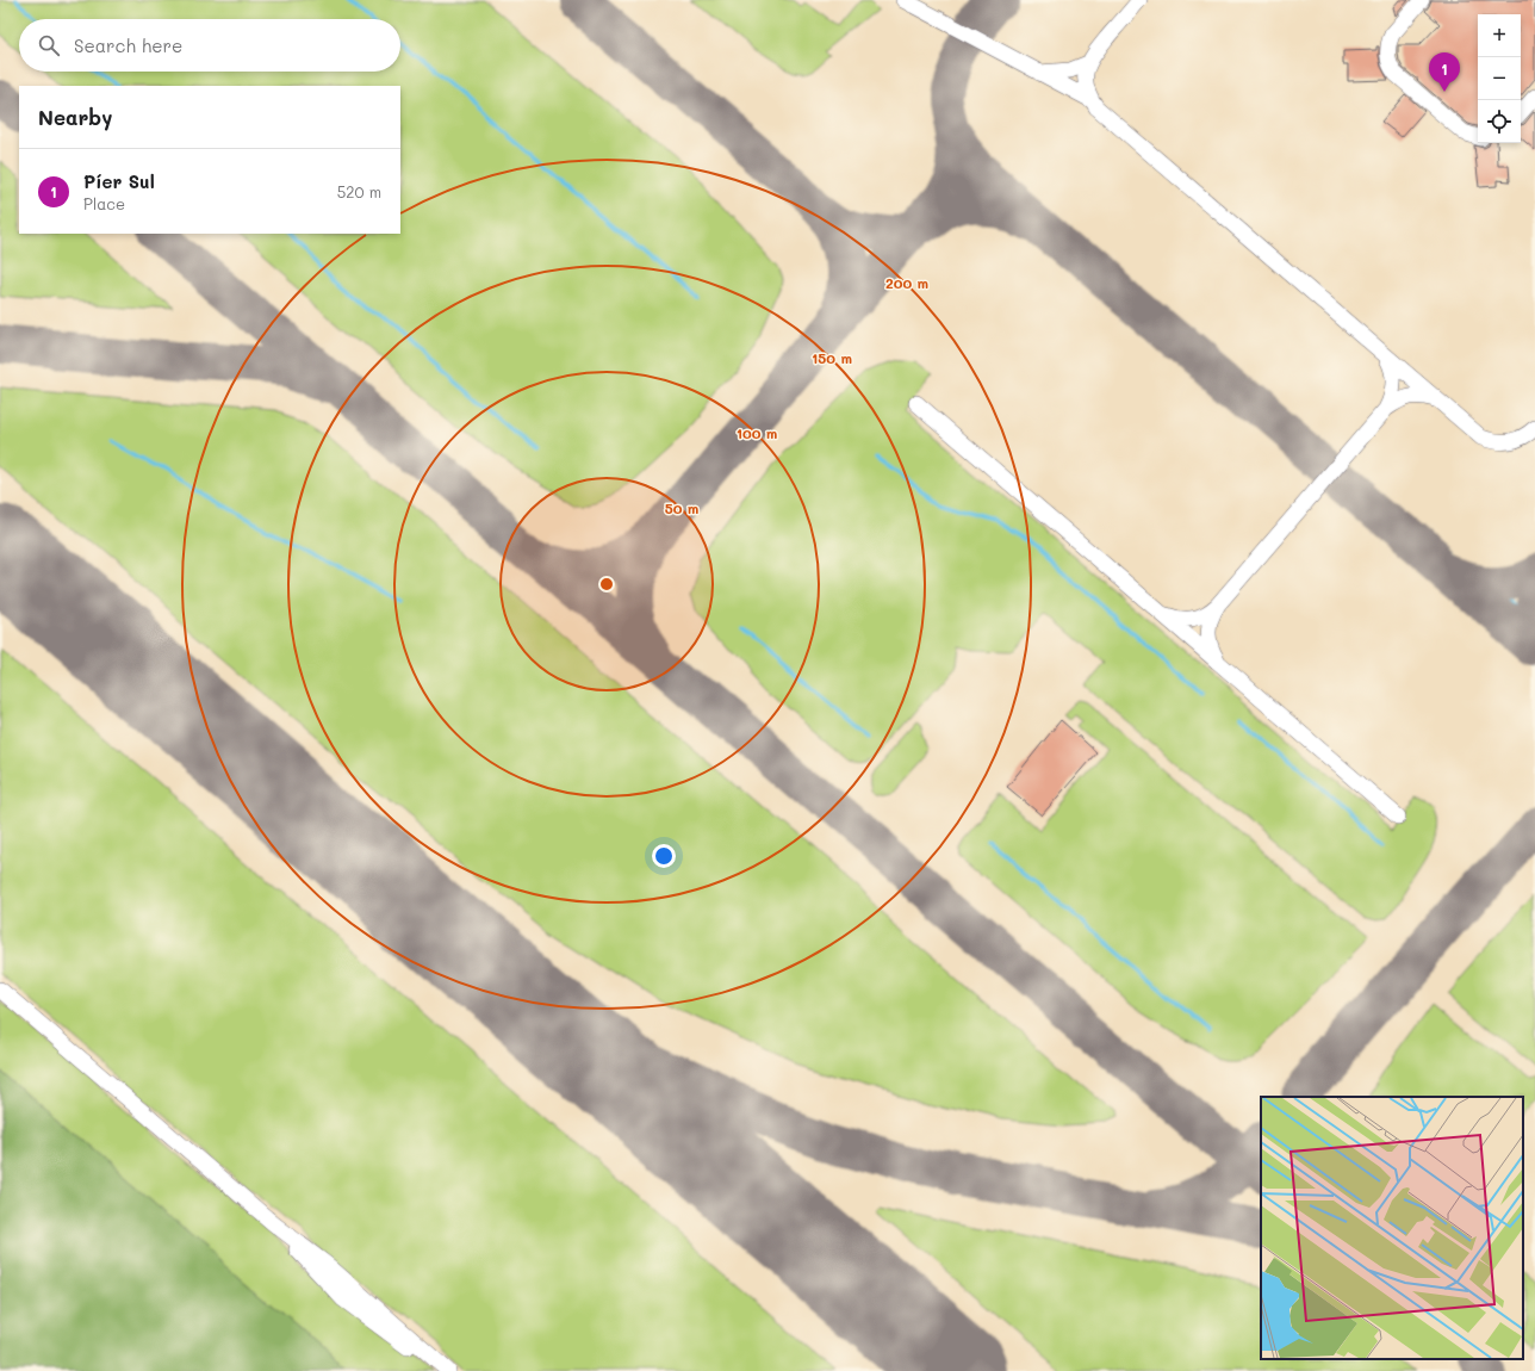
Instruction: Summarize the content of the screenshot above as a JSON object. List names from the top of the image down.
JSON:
{
  "page": {
    "map_buttons": ["+", "−"],
    "search": "Search here",
    "pins": "1",
    "heading": "Nearby",
    "list": [
      {
        "mark": "1",
        "name": "Píer Sul",
        "note": "Place",
        "value": "520 m"
      }
    ]
  },
  "rings": [
    "200 m",
    "150 m",
    "100 m",
    "50 m"
  ]
}
